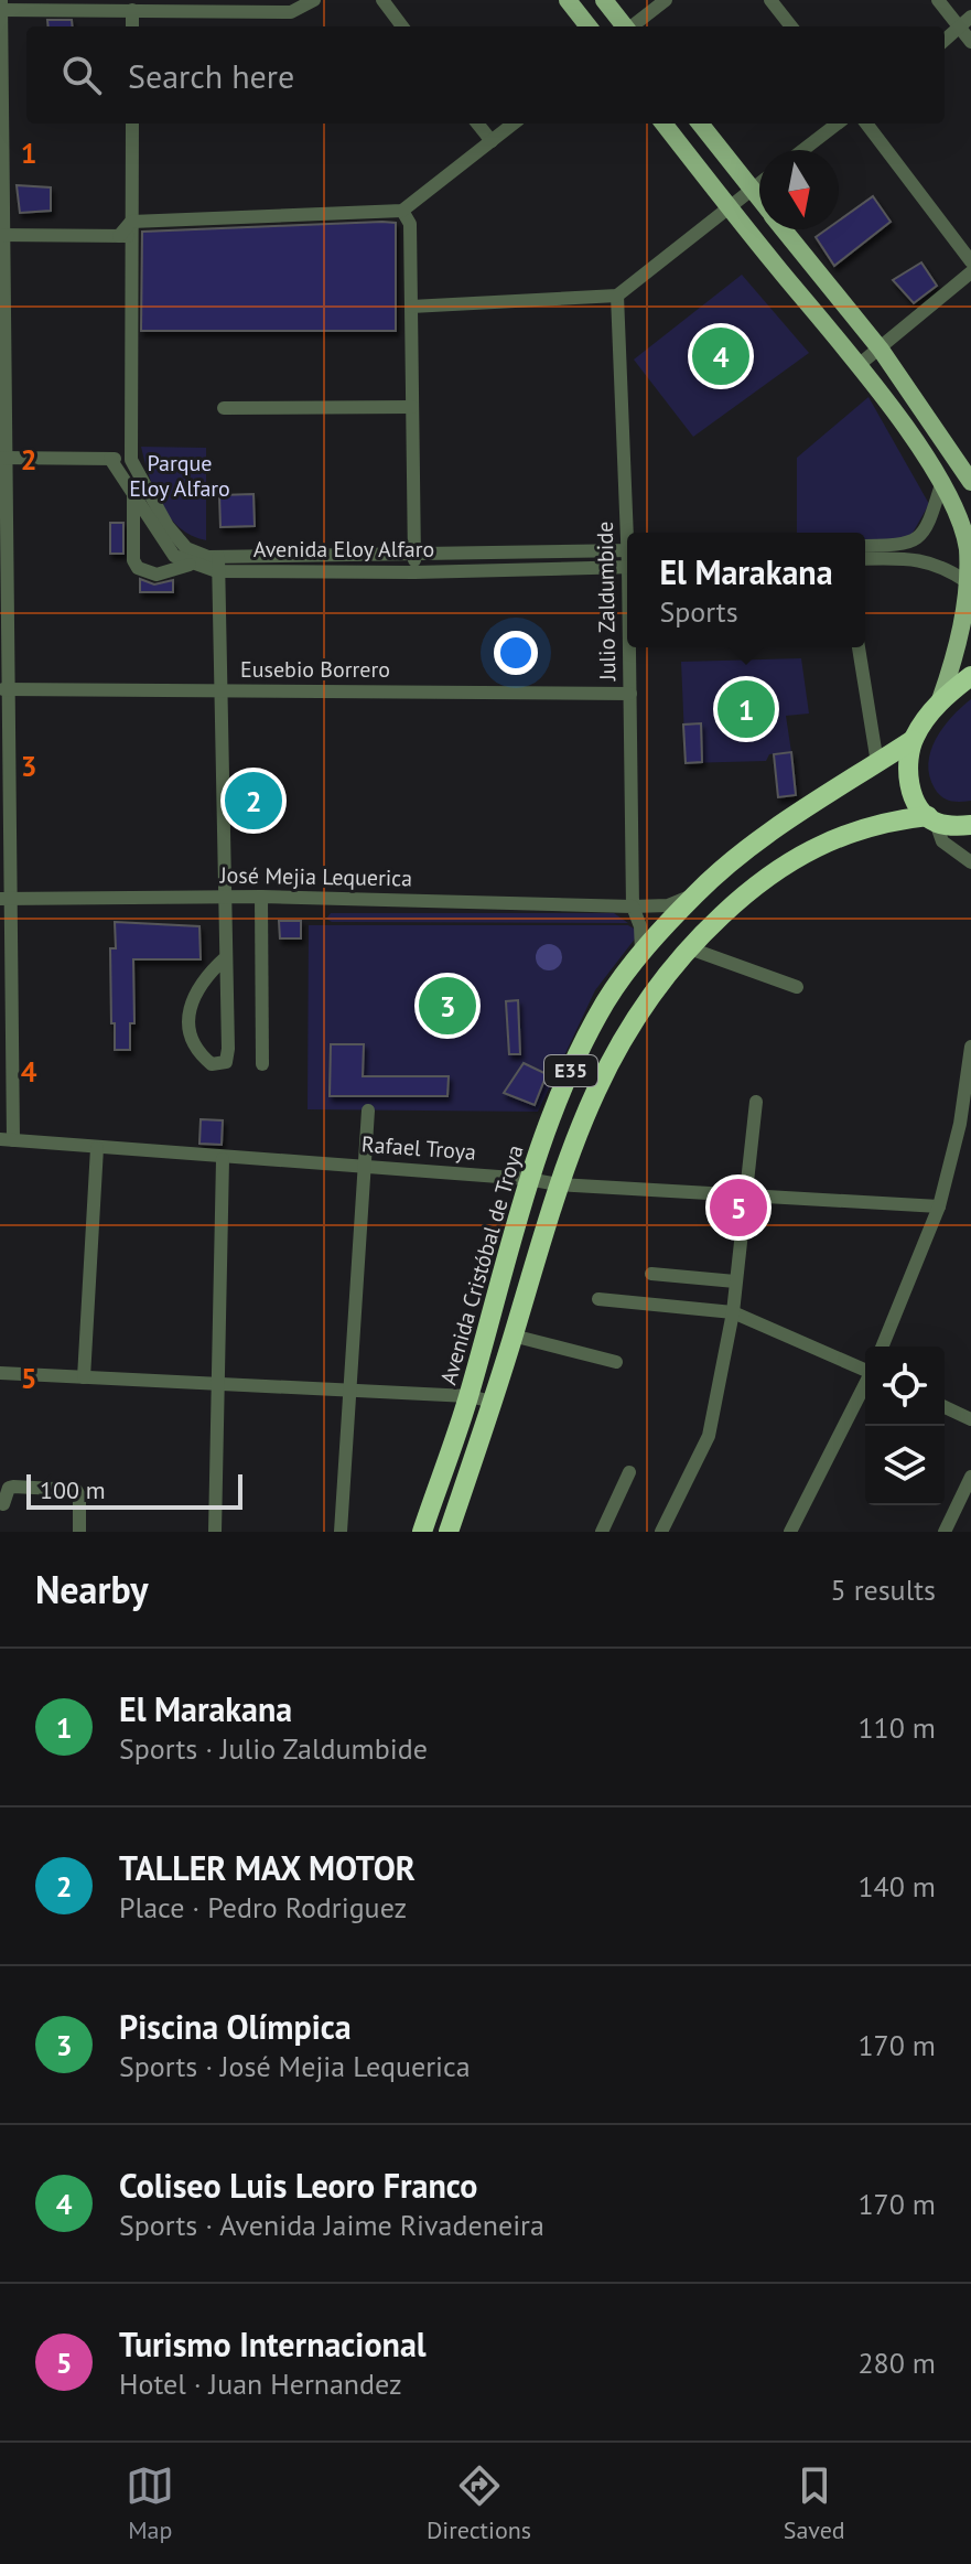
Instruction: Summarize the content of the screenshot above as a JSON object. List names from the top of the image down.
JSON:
{
  "streets": {
    "highway": ["E35", "Avenida Cristóbal de Troya"],
    "street": [
      "Avenida Eloy Alfaro",
      "Julio Zaldumbide",
      "Eusebio Borrero",
      "José Mejia Lequerica",
      "Rafael Troya"
    ]
  },
  "crossings": [
    ["Julio Zaldumbide", "Eusebio Borrero"],
    ["Julio Zaldumbide", "José Mejia Lequerica"],
    ["José Mejia Lequerica", "Avenida Cristóbal de Troya"],
    ["E35", "Rafael Troya"],
    ["E35", "Avenida Cristóbal de Troya"],
    ["Rafael Troya", "Avenida Cristóbal de Troya"]
  ],
  "parks": ["Parque Eloy Alfaro"],
  "scale_bar": "100 m",
  "north": "bottom",
  "page": {
    "search": "Search here",
    "pins": [
      "4",
      "1",
      "2",
      "3",
      "5"
    ],
    "popup": ["El Marakana", "Sports"],
    "scale": "100 m",
    "heading": ["Nearby", "5 results"],
    "list": [
      {
        "mark": "1",
        "name": "El Marakana",
        "note": "Sports · Julio Zaldumbide",
        "value": "110 m"
      },
      {
        "mark": "2",
        "name": "TALLER MAX MOTOR",
        "note": "Place · Pedro Rodriguez",
        "value": "140 m"
      },
      {
        "mark": "3",
        "name": "Piscina Olímpica",
        "note": "Sports · José Mejia Lequerica",
        "value": "170 m"
      },
      {
        "mark": "4",
        "name": "Coliseo Luis Leoro Franco",
        "note": "Sports · Avenida Jaime Rivadeneira",
        "value": "170 m"
      },
      {
        "mark": "5",
        "name": "Turismo Internacional",
        "note": "Hotel · Juan Hernandez",
        "value": "280 m"
      }
    ],
    "nav": ["Map", "Directions", "Saved"]
  },
  "grid": {
    "rows": [
      "1",
      "2",
      "3",
      "4",
      "5"
    ]
  }
}
